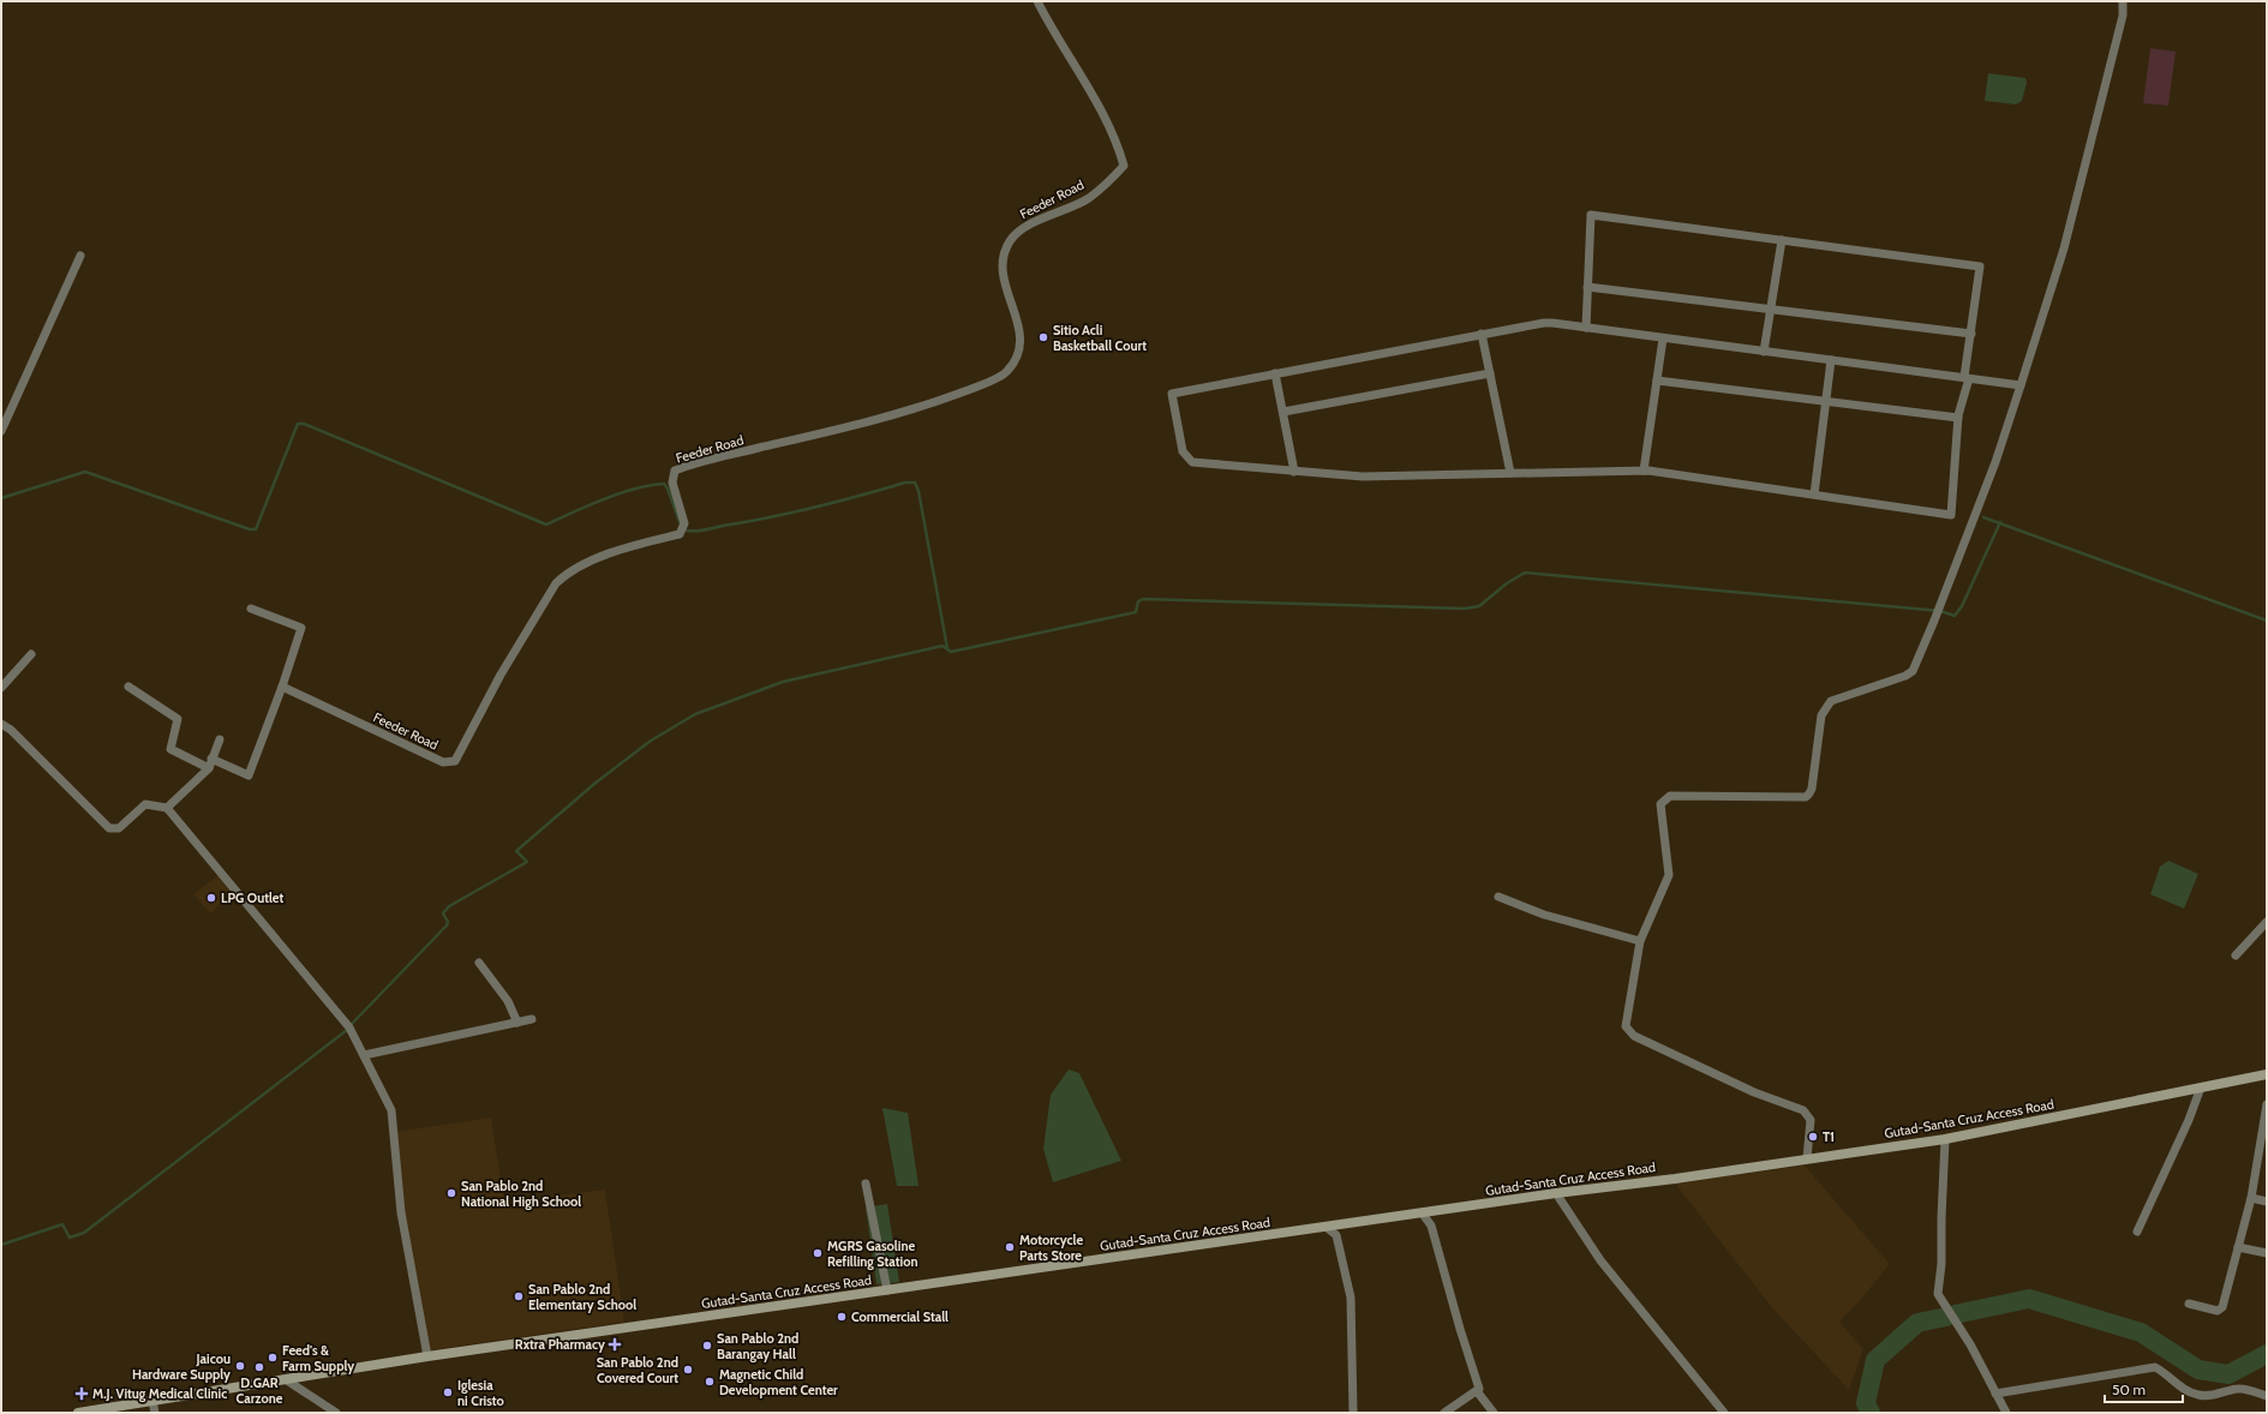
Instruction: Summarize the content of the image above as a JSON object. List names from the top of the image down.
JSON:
{
  "streets": {
    "main road": ["Gutad-Santa Cruz Access Road"],
    "street": ["Feeder Road"]
  },
  "places": {
    "other": [
      "Sitio Acli Basketball Court",
      "LPG Outlet",
      "T1",
      "San Pablo 2nd National High School",
      "Motorcycle Parts Store",
      "MGRS Gasoline Refilling Station",
      "San Pablo 2nd Elementary School",
      "Commercial Stall",
      "San Pablo 2nd Barangay Hall",
      "Feed's & Farm Supply",
      "Jaicou Hardware Supply",
      "D.GAR Carzone",
      "San Pablo 2nd Covered Court",
      "Magnetic Child Development Center",
      "Iglesia ni Cristo"
    ],
    "health": ["Rxtra Pharmacy", "M.J. Vitug Medical Clinic"]
  },
  "scale_bar": "50 m"
}
